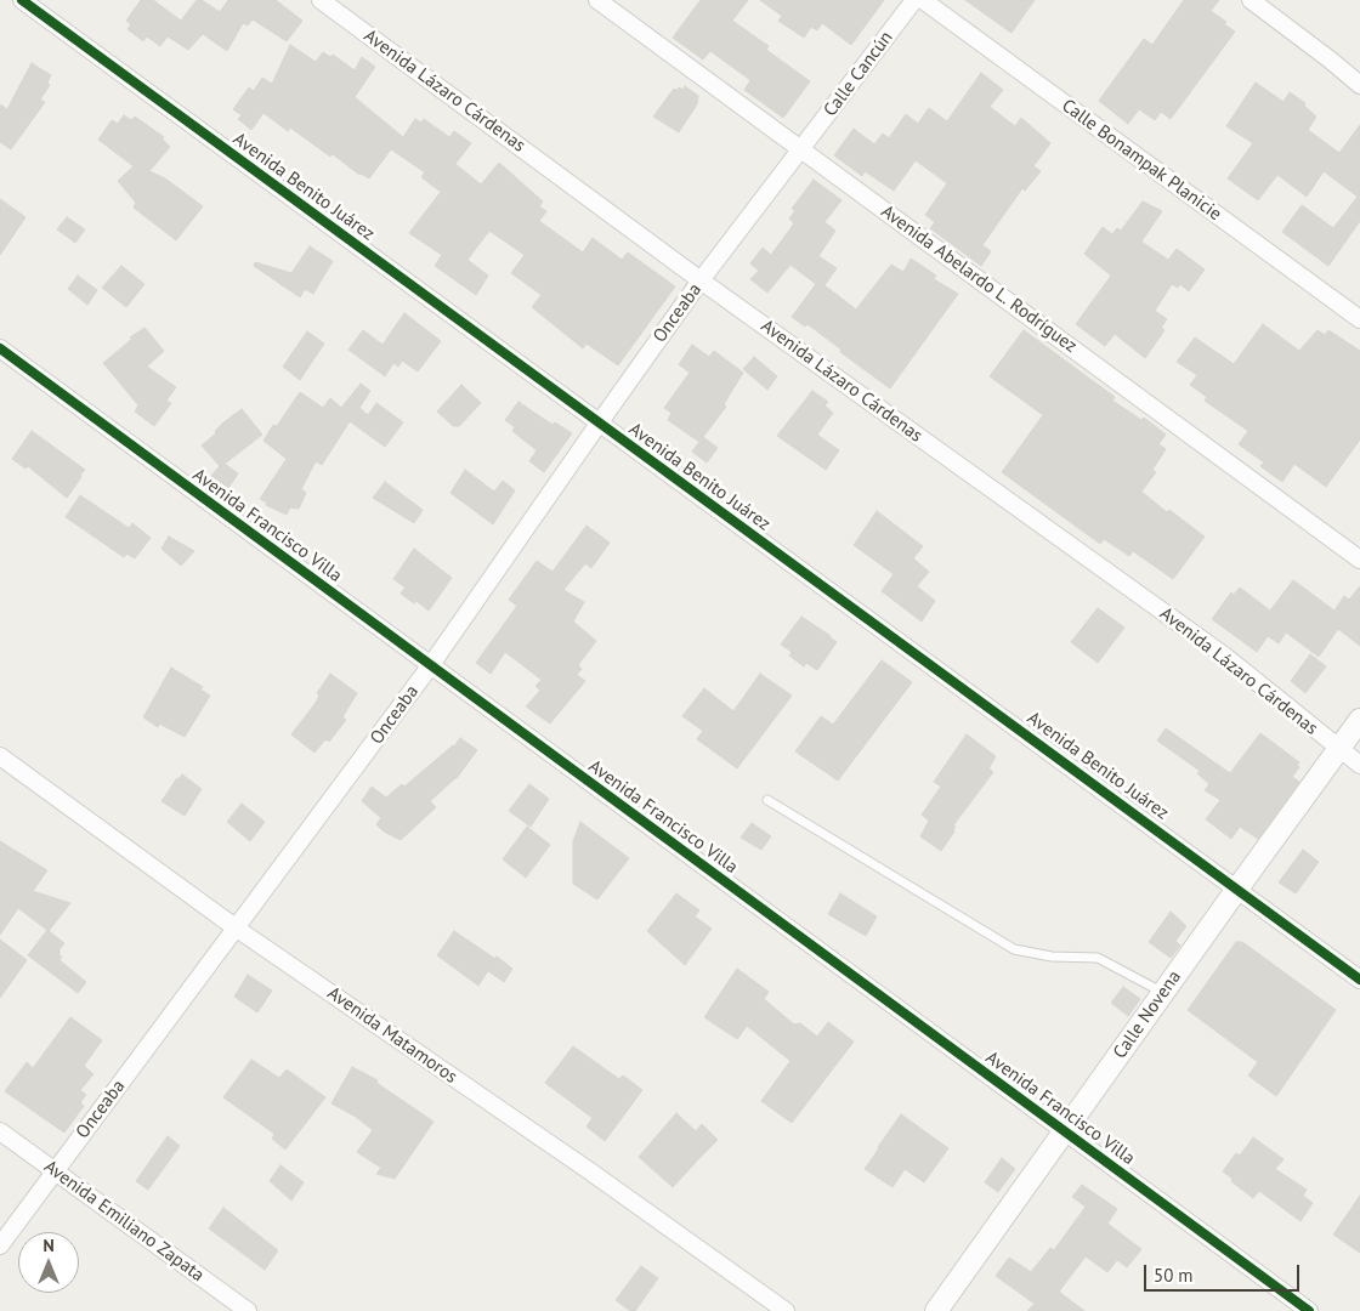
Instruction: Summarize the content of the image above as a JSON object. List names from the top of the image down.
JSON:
{
  "streets": {
    "street": [
      "Calle Cancún",
      "Avenida Lázaro Cárdenas",
      "Calle Bonampak Planicie",
      "Avenida Benito Juárez",
      "Avenida Abelardo L. Rodríguez",
      "Onceaba",
      "Avenida Francisco Villa",
      "Calle Novena",
      "Avenida Matamoros",
      "Avenida Emiliano Zapata"
    ]
  },
  "crossings": [
    ["Calle Cancún", "Avenida Abelardo L. Rodríguez"],
    ["Calle Cancún", "Onceaba"],
    ["Avenida Lázaro Cárdenas", "Onceaba"],
    ["Avenida Lázaro Cárdenas", "Calle Novena"],
    ["Avenida Benito Juárez", "Onceaba"],
    ["Avenida Benito Juárez", "Calle Novena"],
    ["Avenida Abelardo L. Rodríguez", "Onceaba"],
    ["Onceaba", "Avenida Francisco Villa"],
    ["Onceaba", "Avenida Matamoros"],
    ["Onceaba", "Avenida Emiliano Zapata"],
    ["Avenida Francisco Villa", "Calle Novena"]
  ],
  "scale_bar": "50 m",
  "north": "top"
}
